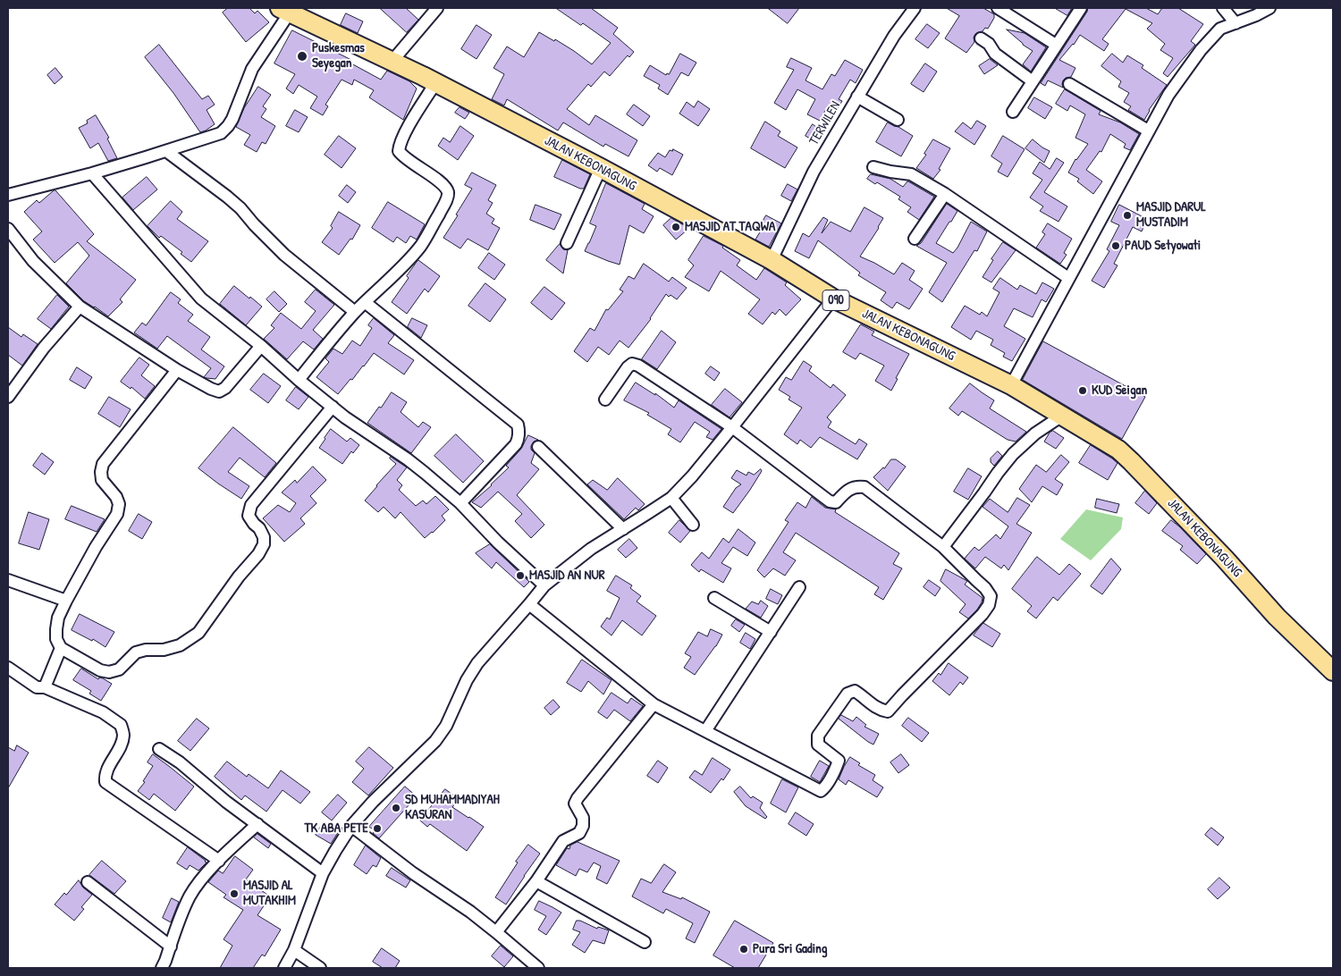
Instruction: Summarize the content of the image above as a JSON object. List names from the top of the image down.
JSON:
{
  "streets": {
    "main road": ["JALAN KEBONAGUNG", "090"],
    "street": ["TERWILEN"]
  },
  "crossings": [
    ["TERWILEN", "JALAN KEBONAGUNG"]
  ],
  "places": [
    "Puskesmas Seyegan",
    "MASJID DARUL MUSTADIM",
    "MASJID AT TAQWA",
    "PAUD Setyowati",
    "KUD Seigan",
    "MASJID AN NUR",
    "SD MUHAMMADIYAH KASURAN",
    "TK ABA PETE",
    "MASJID AL MUTAKHIM",
    "Pura Sri Gading"
  ]
}
